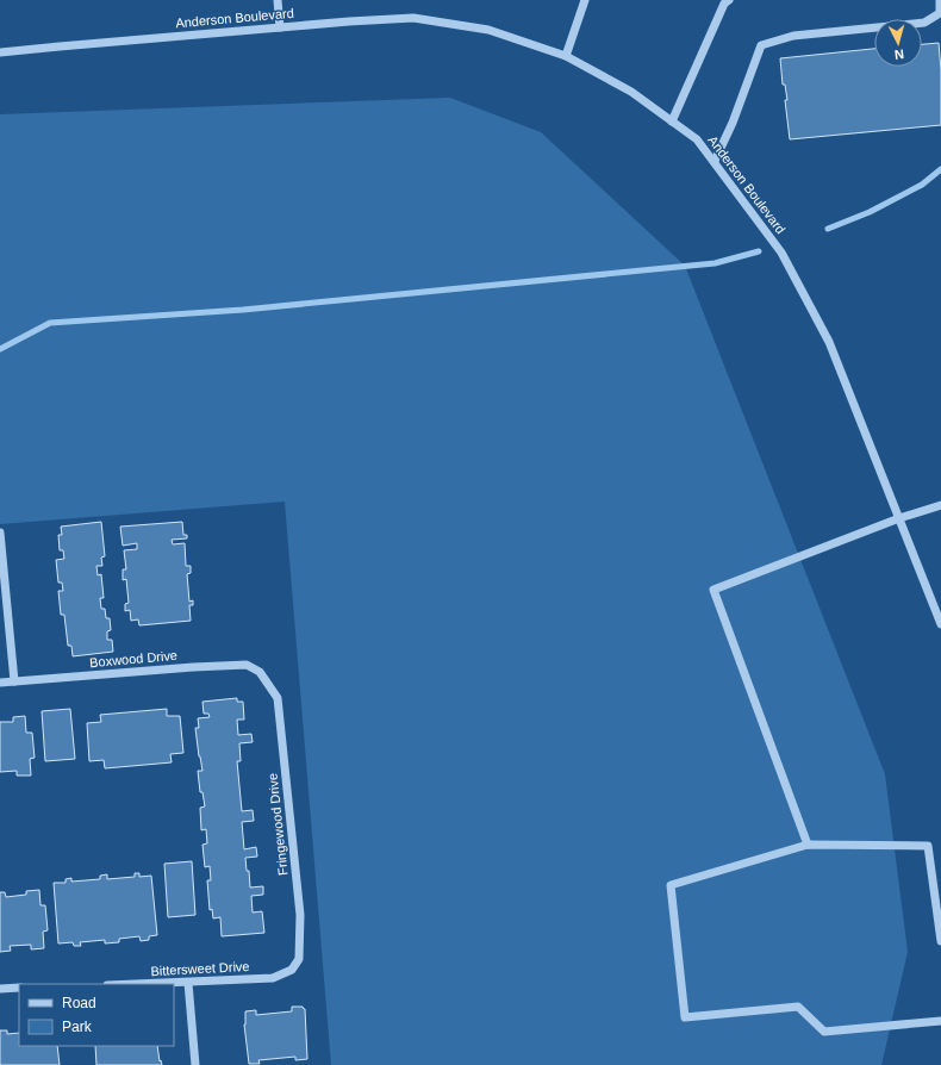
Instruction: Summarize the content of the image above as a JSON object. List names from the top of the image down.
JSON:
{
  "streets": {
    "street": [
      "Anderson Boulevard",
      "Boxwood Drive",
      "Fringewood Drive",
      "Bittersweet Drive"
    ]
  },
  "crossings": [
    ["Boxwood Drive", "Fringewood Drive"],
    ["Fringewood Drive", "Bittersweet Drive"]
  ],
  "legend": ["Road", "Park"],
  "north": "bottom"
}
